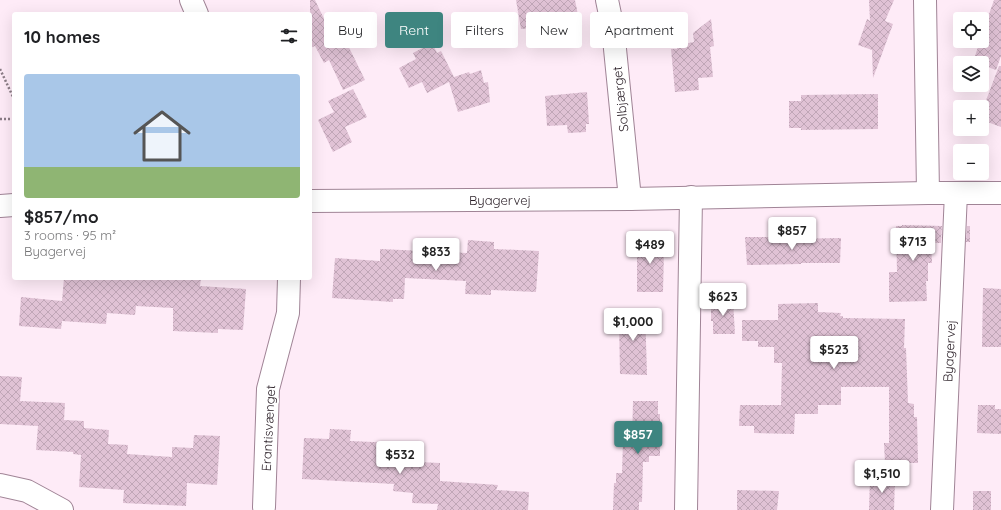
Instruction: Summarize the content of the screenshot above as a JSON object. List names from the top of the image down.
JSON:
{
  "streets": {
    "street": ["Solbjærget", "Byagervej", "Erantisvænget"]
  },
  "crossings": [
    ["Solbjærget", "Byagervej"]
  ],
  "page": {
    "map_buttons": ["+", "−"],
    "chip": [
      "Buy",
      "Rent",
      "Filters",
      "New",
      "Apartment"
    ],
    "heading": "10 homes",
    "list": [
      {
        "name": "$857/mo",
        "note": "3 rooms · 95 m² · Byagervej"
      }
    ],
    "price": [
      "$857",
      "$713",
      "$489",
      "$833",
      "$623",
      "$1,000",
      "$523",
      "$857",
      "$532",
      "$1,510"
    ]
  }
}
